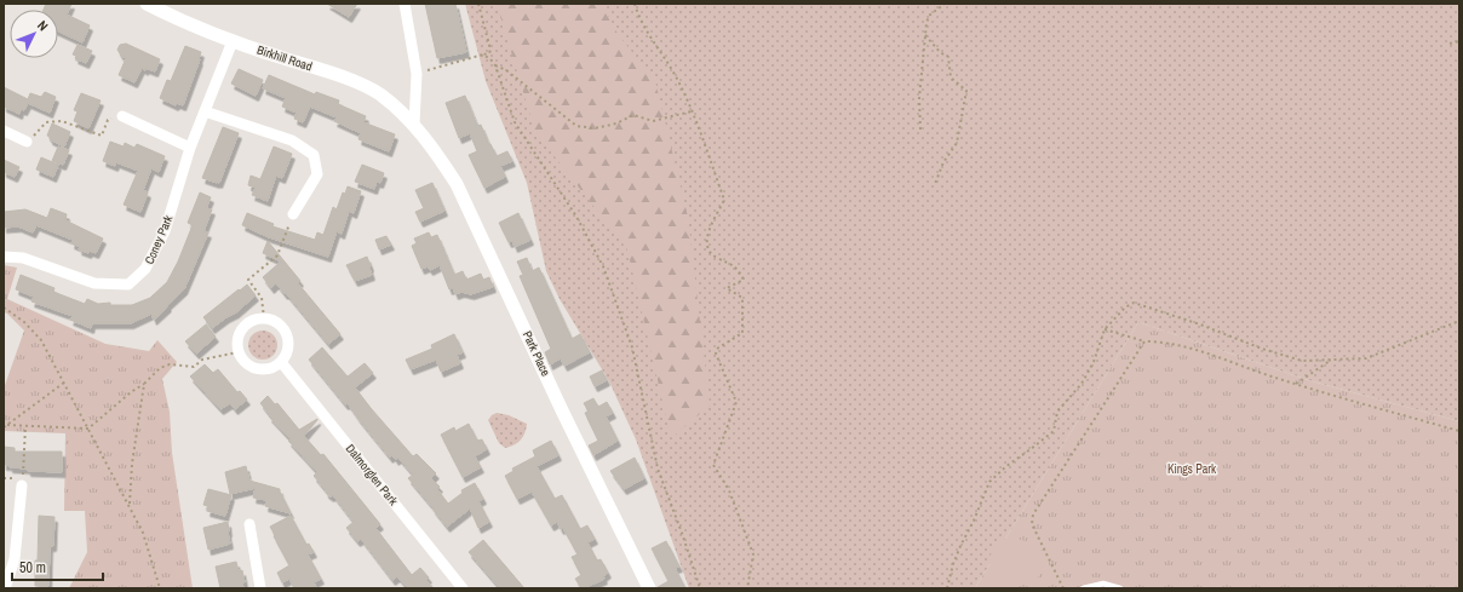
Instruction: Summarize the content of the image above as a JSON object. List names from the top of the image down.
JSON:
{
  "streets": {
    "street": [
      "Birkhill Road",
      "Coney Park",
      "Park Place",
      "Dalmorglen Park"
    ]
  },
  "crossings": [
    ["Birkhill Road", "Coney Park"],
    ["Birkhill Road", "Park Place"]
  ],
  "parks": ["Kings Park"],
  "scale_bar": "50 m",
  "north": "top right"
}
